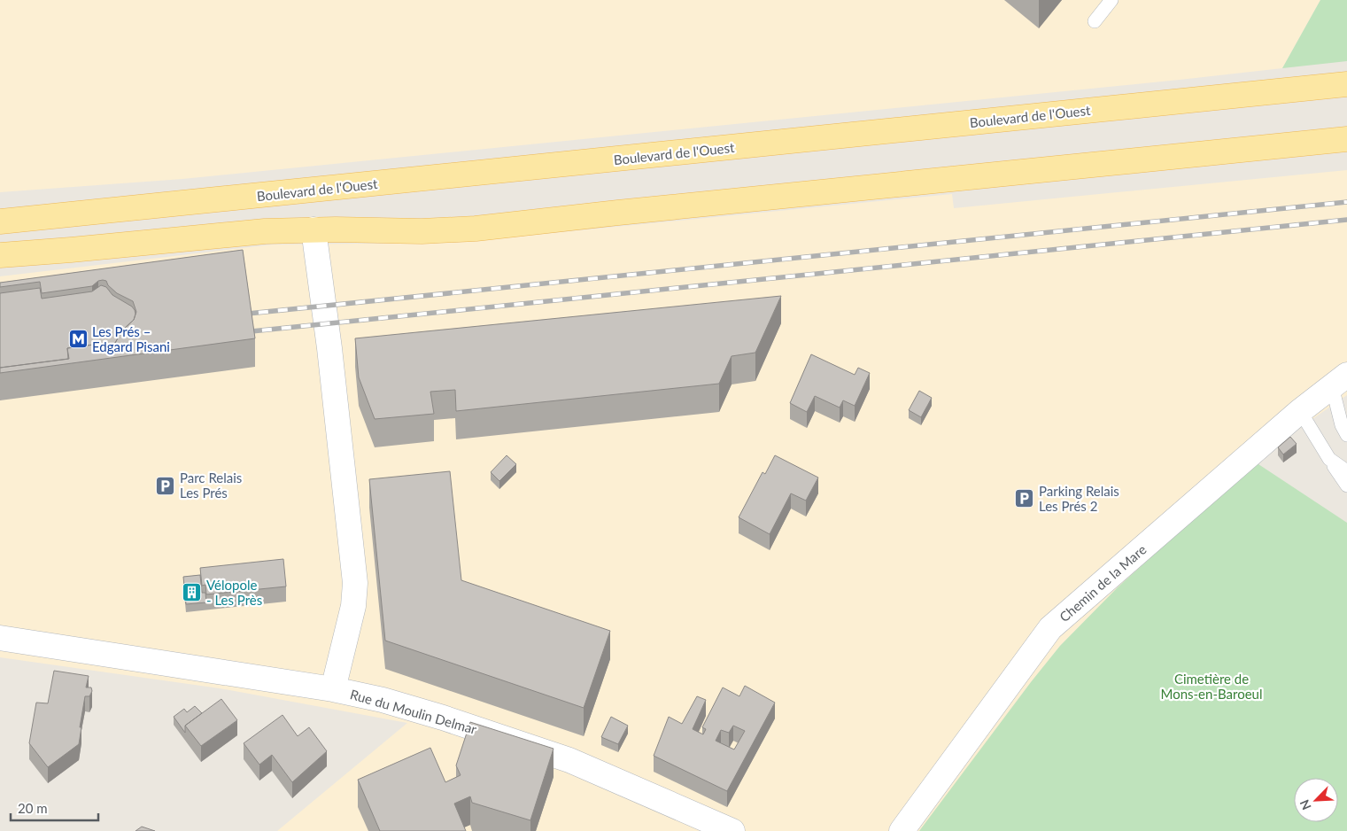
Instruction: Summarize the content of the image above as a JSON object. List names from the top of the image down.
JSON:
{
  "streets": {
    "main road": ["Boulevard de l'Ouest"],
    "street": ["Chemin de la Mare", "Rue du Moulin Delmar"]
  },
  "parks": ["Cimetière de Mons-en-Baroeul"],
  "places": {
    "metro station": ["Les Prés – Edgard Pisani"],
    "parking": ["Parc Relais Les Prés", "Parking Relais Les Prés 2"],
    "building": ["Vélopole - Les Près"]
  },
  "scale_bar": "20 m",
  "north": "bottom left"
}
